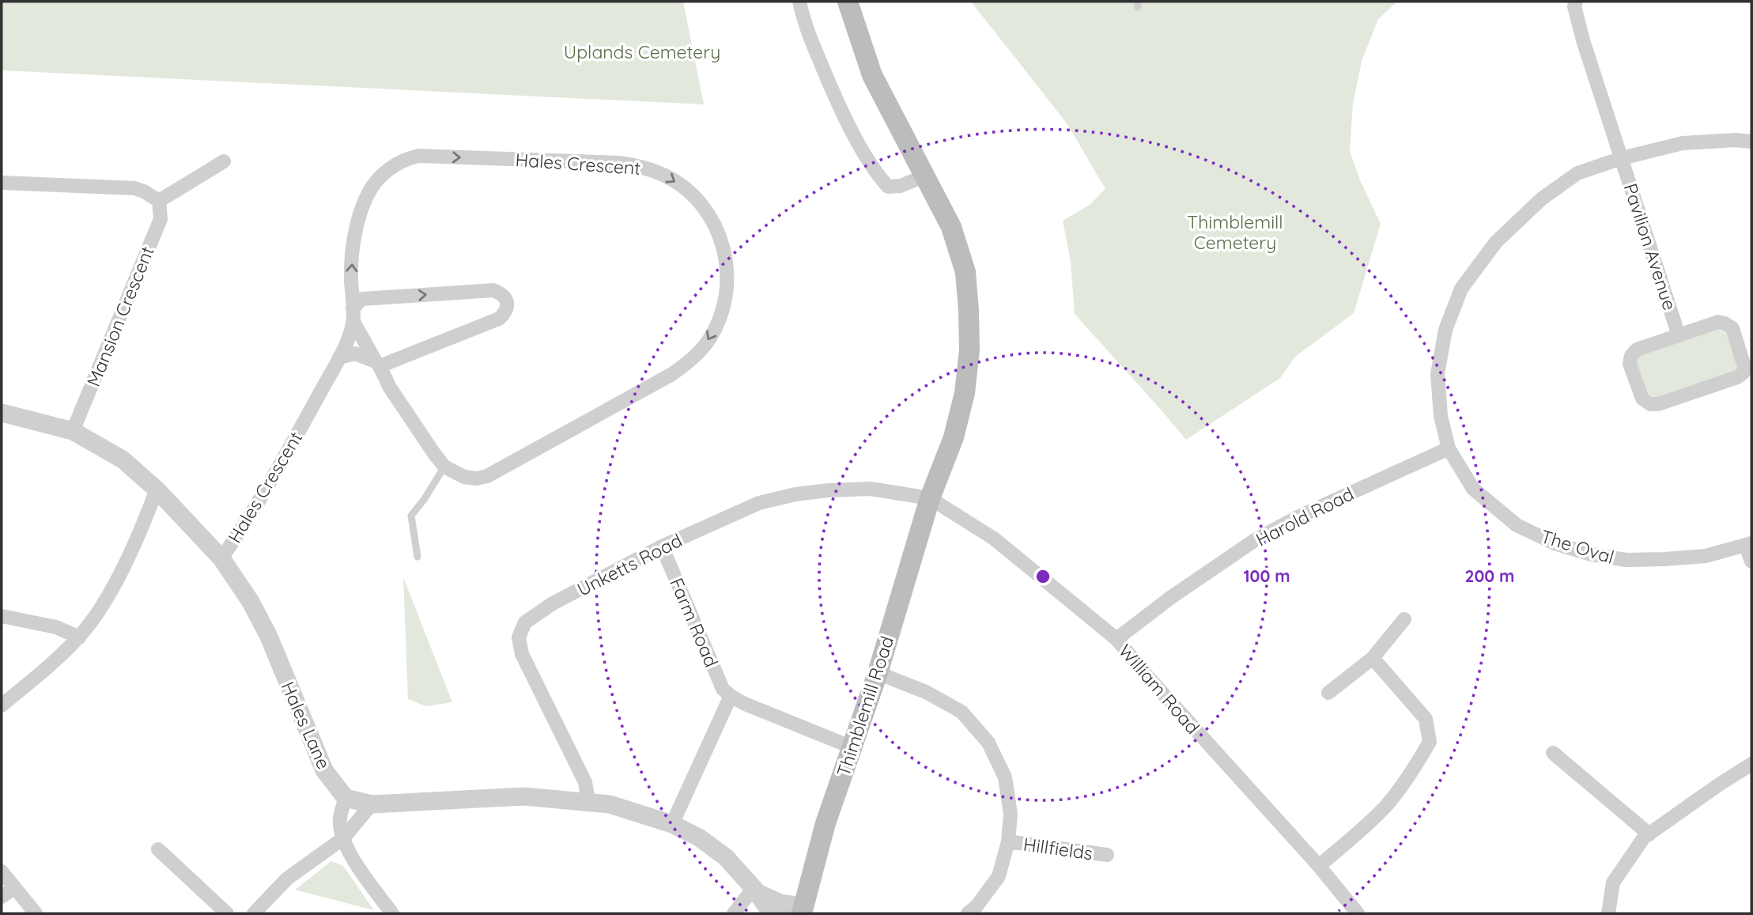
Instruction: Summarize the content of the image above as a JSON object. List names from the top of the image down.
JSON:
{
  "streets": {
    "main road": ["Thimblemill Road"],
    "street": [
      "Hales Crescent",
      "Pavilion Avenue",
      "Mansion Crescent",
      "Harold Road",
      "The Oval",
      "Unketts Road",
      "Farm Road",
      "William Road",
      "Hales Lane",
      "Hillfields"
    ]
  },
  "crossings": [
    ["Hales Crescent", "Hales Lane"],
    ["Pavilion Avenue", "The Oval"],
    ["Mansion Crescent", "Hales Lane"],
    ["Harold Road", "The Oval"],
    ["Harold Road", "William Road"],
    ["Unketts Road", "Farm Road"],
    ["Unketts Road", "William Road"],
    ["Unketts Road", "Thimblemill Road"],
    ["William Road", "Thimblemill Road"],
    ["Thimblemill Road", "Hillfields"]
  ],
  "parks": ["Uplands Cemetery", "Thimblemill Cemetery"],
  "rings": ["100 m", "200 m"]
}
